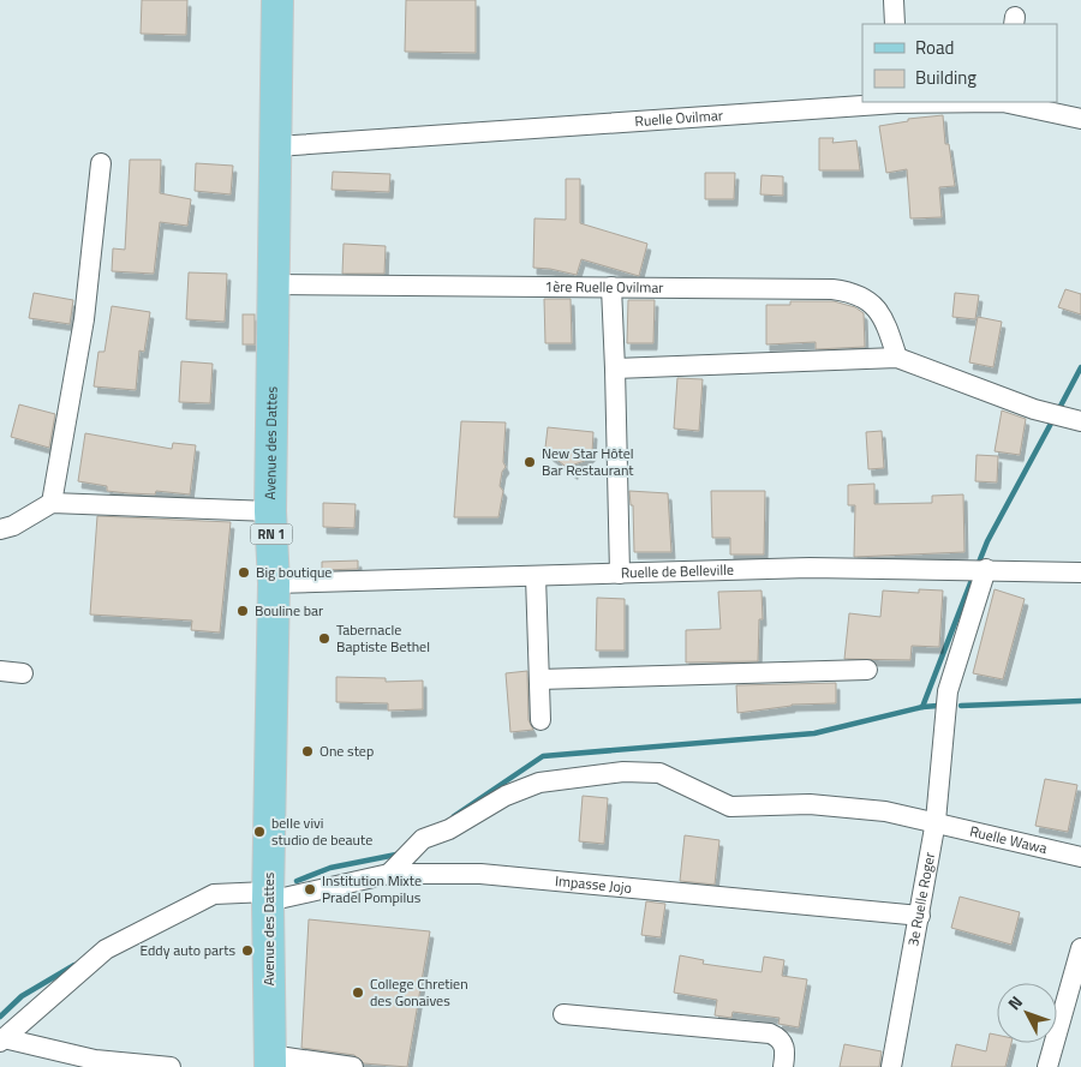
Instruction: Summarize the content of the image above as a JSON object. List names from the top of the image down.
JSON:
{
  "streets": {
    "main road": ["Avenue des Dattes", "RN 1"],
    "street": [
      "Ruelle Ovilmar",
      "1ère Ruelle Ovilmar",
      "Ruelle de Belleville",
      "Ruelle Wawa",
      "Impasse Jojo",
      "3e Ruelle Roger"
    ]
  },
  "crossings": [
    ["Ruelle Ovilmar", "Avenue des Dattes"],
    ["1ère Ruelle Ovilmar", "Avenue des Dattes"],
    ["Avenue des Dattes", "Ruelle de Belleville"],
    ["Avenue des Dattes", "Impasse Jojo"],
    ["Ruelle de Belleville", "3e Ruelle Roger"],
    ["Ruelle Wawa", "Impasse Jojo"],
    ["Ruelle Wawa", "3e Ruelle Roger"],
    ["Impasse Jojo", "3e Ruelle Roger"]
  ],
  "places": [
    "New Star Hôtel Bar Restaurant",
    "Big boutique",
    "Bouline bar",
    "Tabernacle Baptiste Bethel",
    "One step",
    "belle vivi studio de beaute",
    "Institution Mixte Pradel Pompilus",
    "Eddy auto parts",
    "College Chretien des Gonaives"
  ],
  "legend": ["Road", "Building"],
  "north": "top left"
}
